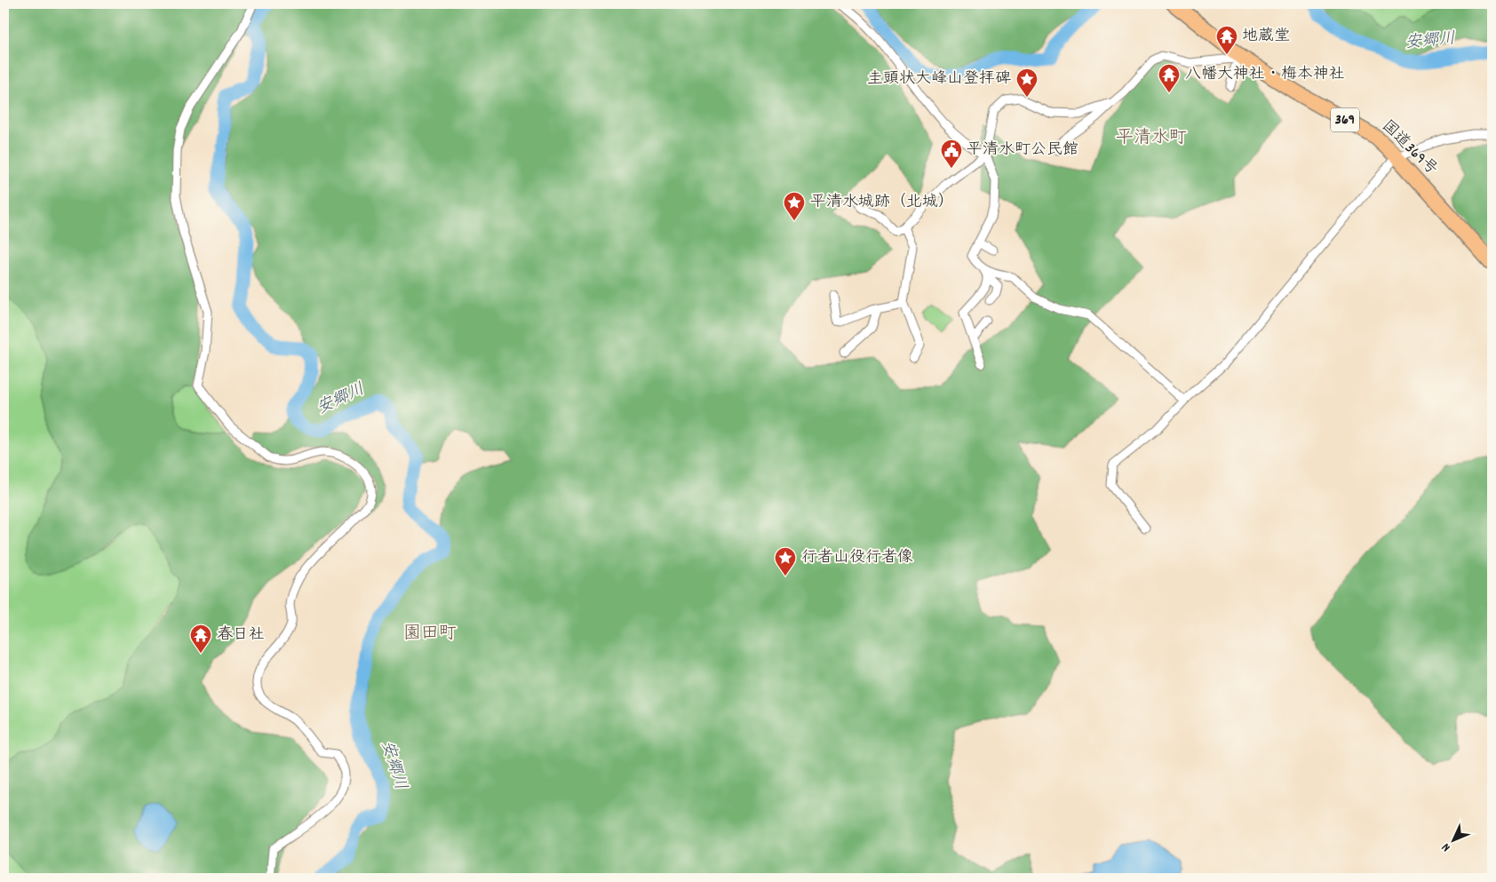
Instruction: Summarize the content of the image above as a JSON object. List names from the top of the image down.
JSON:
{
  "streets": {
    "highway": ["369", "国道369号"]
  },
  "districts": ["平清水町", "園田町"],
  "water": ["安郷川"],
  "places": {
    "temple": ["地蔵堂", "八幡大神社・梅本神社", "春日社"],
    "place": ["圭頭状大峰山登拝碑", "平清水城跡（北城）", "行者山役行者像"],
    "public building": ["平清水町公民館"]
  },
  "north": "bottom left"
}
